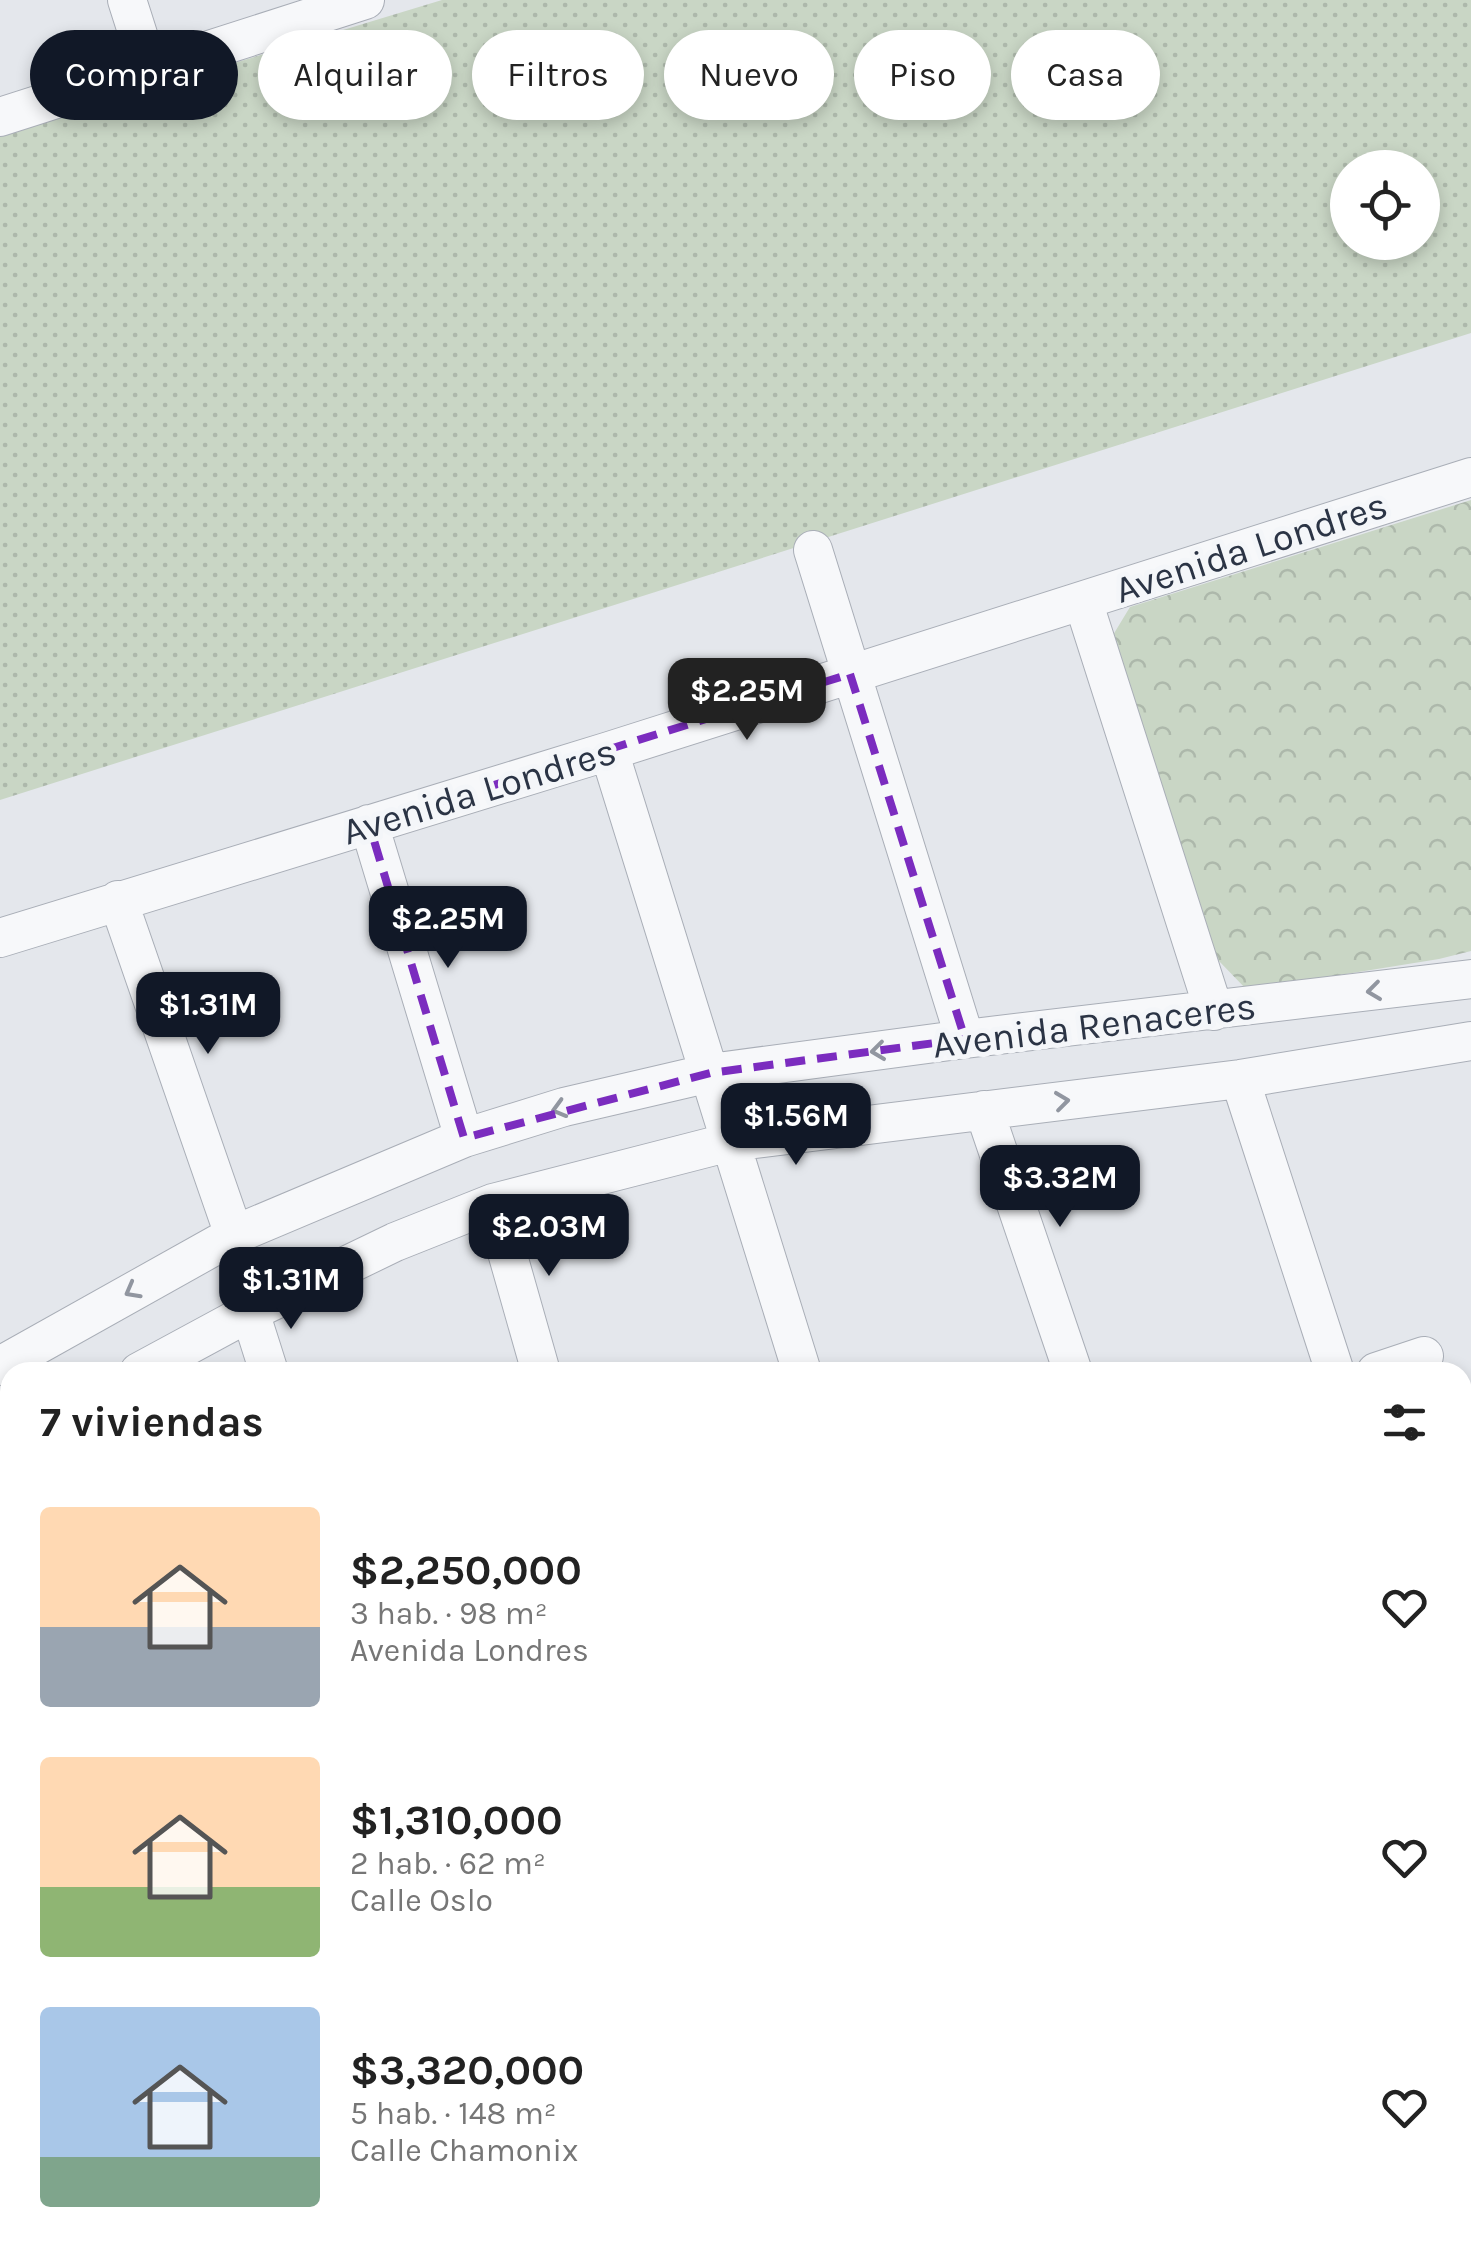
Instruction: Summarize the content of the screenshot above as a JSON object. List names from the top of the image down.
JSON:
{
  "streets": {
    "street": ["Avenida Londres", "Avenida Renaceres"]
  },
  "page": {
    "chip": [
      "Comprar",
      "Alquilar",
      "Filtros",
      "Nuevo",
      "Piso",
      "Casa"
    ],
    "price": [
      "$2.25M",
      "$2.25M",
      "$1.31M",
      "$1.56M",
      "$3.32M",
      "$2.03M",
      "$1.31M"
    ],
    "heading": "7 viviendas",
    "list": [
      {
        "name": "$2,250,000",
        "note": "3 hab. · 98 m² · Avenida Londres"
      },
      {
        "name": "$1,310,000",
        "note": "2 hab. · 62 m² · Calle Oslo"
      },
      {
        "name": "$3,320,000",
        "note": "5 hab. · 148 m² · Calle Chamonix"
      }
    ]
  }
}
